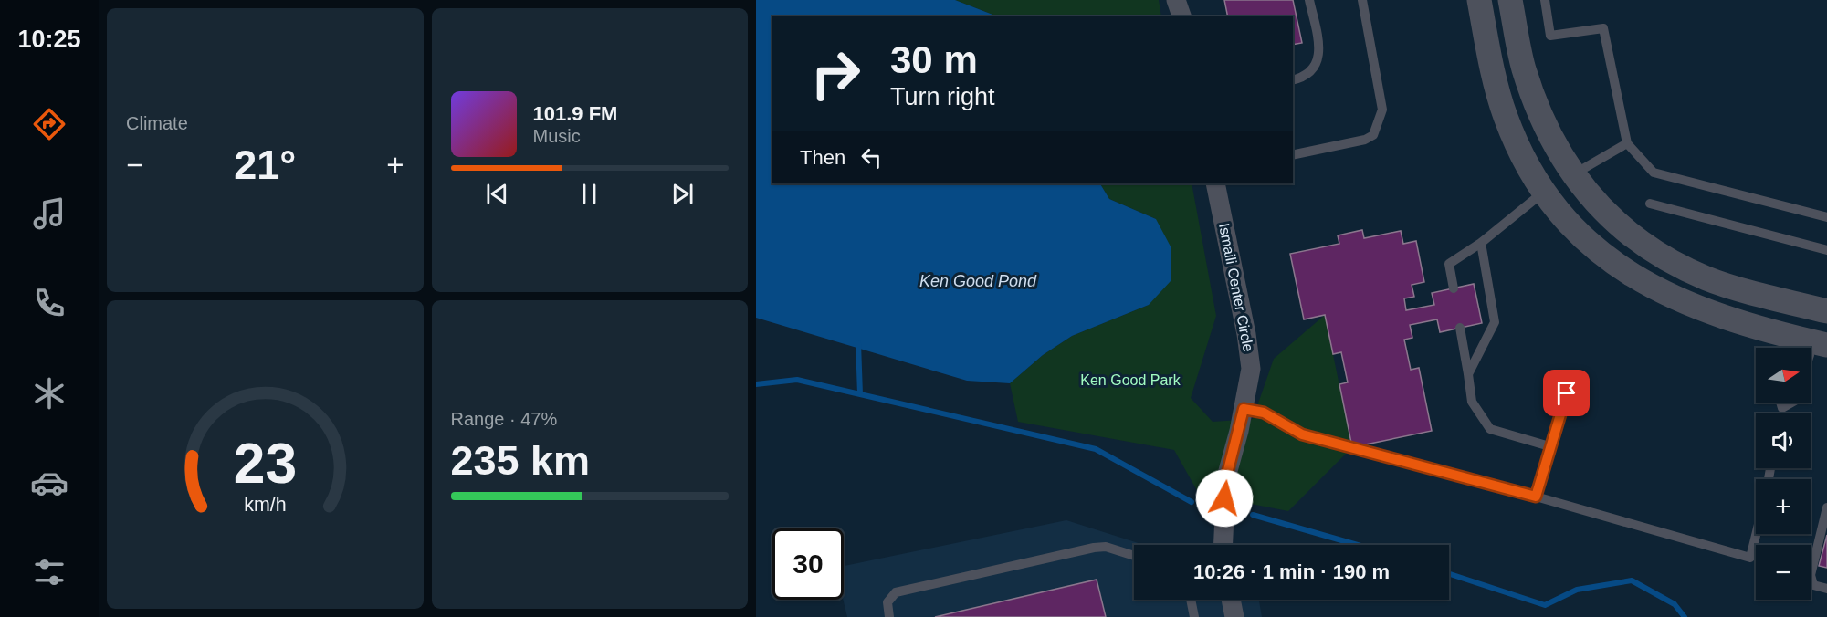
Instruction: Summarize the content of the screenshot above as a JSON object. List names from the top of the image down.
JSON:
{
  "streets": {
    "street": ["Ismaili Center Circle"]
  },
  "water": ["Ken Good Pond"],
  "parks": ["Ken Good Park"],
  "north": "right",
  "page": {
    "tabs": "10:25",
    "tile": [
      "Climate",
      ["Range · 47%", "235 km"]
    ],
    "turn": ["30 m", "Turn right"],
    "song": ["101.9 FM", "Music"],
    "then": "Then",
    "heat": ["−", "21°", "+"],
    "map_buttons": ["+", "−"],
    "limit": "30",
    "trip": "10:26 · 1 min · 190 m",
    "gauge": ["23", "km/h"]
  }
}
